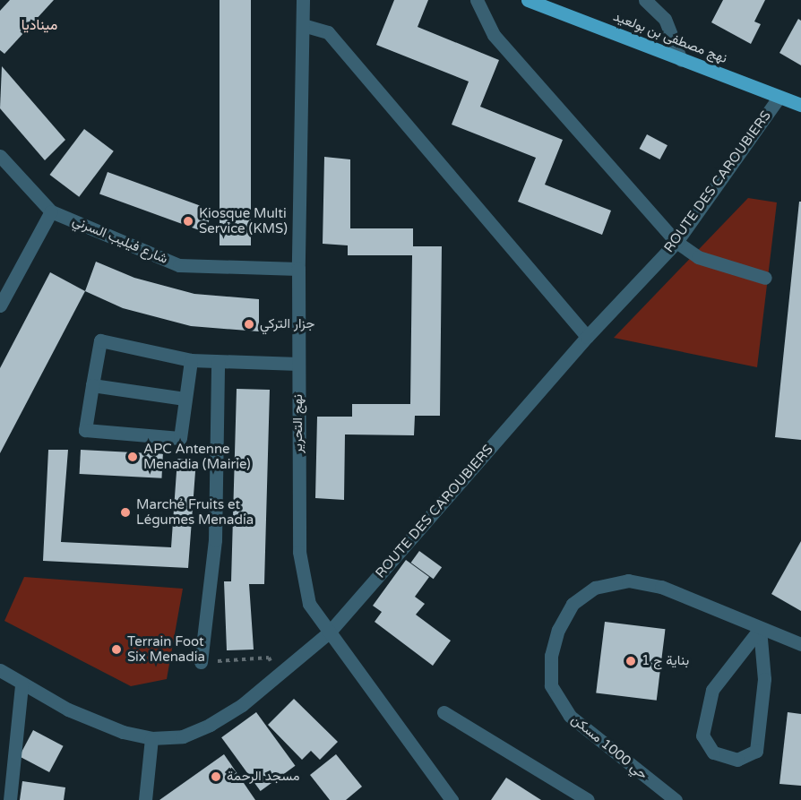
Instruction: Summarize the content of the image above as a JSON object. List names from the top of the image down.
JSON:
{
  "streets": {
    "main road": ["نهج مصطفى بن بولعيد"],
    "street": [
      "ROUTE DES CAROUBIERS",
      "شارع فيليب السرني",
      "نهج التحرير",
      "حي 1000 مسكن"
    ]
  },
  "crossings": [
    ["نهج مصطفى بن بولعيد", "ROUTE DES CAROUBIERS"],
    ["ROUTE DES CAROUBIERS", "نهج التحرير"],
    ["شارع فيليب السرني", "نهج التحرير"]
  ],
  "districts": ["ميناديا"],
  "places": [
    "Kiosque Multi Service (KMS)",
    "جزار التركي",
    "APC Antenne Menadia (Mairie)",
    "Marché Fruits et Légumes Menadia",
    "Terrain Foot Six Menadia",
    "بناية ج 1",
    "مسجد الرحمة"
  ]
}
